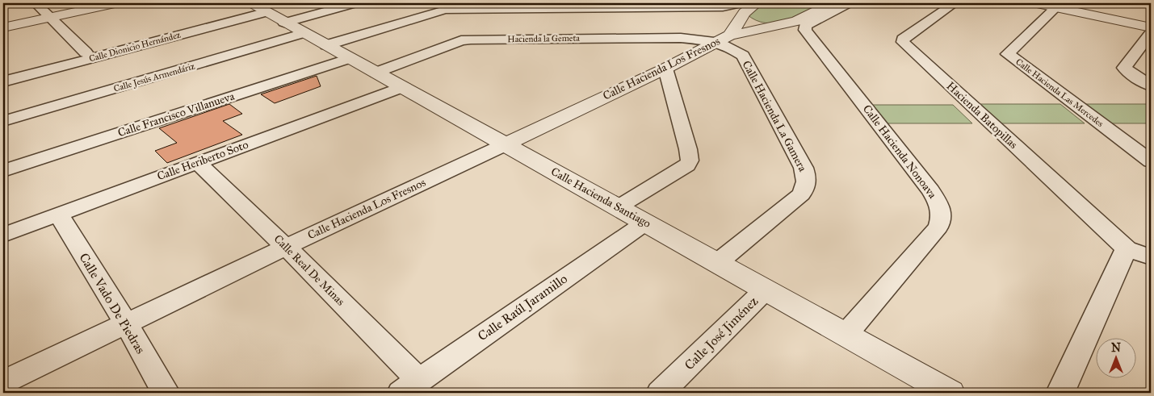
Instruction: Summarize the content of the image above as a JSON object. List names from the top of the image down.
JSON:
{
  "streets": {
    "street": [
      "Hacienda la Gemeta",
      "Calle Dionicio Hernández",
      "Calle Hacienda Los Fresnos",
      "Calle Jesús Armendáriz",
      "Calle Hacienda Las Mercedes",
      "Calle Francisco Villanueva",
      "Hacienda Batopillas",
      "Calle Hacienda La Gamera",
      "Calle Hacienda Nonoava",
      "Calle Heriberto Soto",
      "Calle Hacienda Santiago",
      "Calle Real De Minas",
      "Calle Vado De Piedras",
      "Calle Raúl Jaramillo",
      "Calle José Jiménez"
    ]
  },
  "crossings": [
    ["Hacienda la Gemeta", "Calle Hacienda Los Fresnos"],
    ["Hacienda la Gemeta", "Calle Hacienda La Gamera"],
    ["Hacienda la Gemeta", "Calle Hacienda Santiago"],
    ["Calle Dionicio Hernández", "Calle Hacienda Santiago"],
    ["Calle Hacienda Los Fresnos", "Calle Hacienda La Gamera"],
    ["Calle Hacienda Los Fresnos", "Calle Hacienda Santiago"],
    ["Calle Hacienda Los Fresnos", "Calle Real De Minas"],
    ["Calle Hacienda Los Fresnos", "Calle Vado De Piedras"],
    ["Calle Jesús Armendáriz", "Calle Hacienda Santiago"],
    ["Calle Francisco Villanueva", "Calle Hacienda Santiago"],
    ["Calle Hacienda La Gamera", "Calle Hacienda Santiago"],
    ["Calle Hacienda Nonoava", "Calle Hacienda Santiago"],
    ["Calle Heriberto Soto", "Calle Hacienda Santiago"],
    ["Calle Heriberto Soto", "Calle Real De Minas"],
    ["Calle Heriberto Soto", "Calle Vado De Piedras"],
    ["Calle Hacienda Santiago", "Calle Raúl Jaramillo"],
    ["Calle Hacienda Santiago", "Calle José Jiménez"],
    ["Calle Real De Minas", "Calle Raúl Jaramillo"]
  ],
  "north": "top"
}
